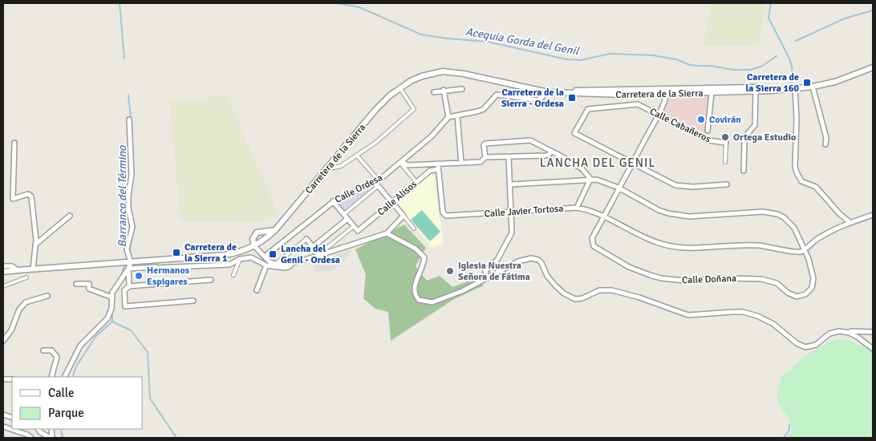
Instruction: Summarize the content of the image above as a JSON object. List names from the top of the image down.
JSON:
{
  "streets": {
    "street": [
      "Carretera de la Sierra",
      "Calle Cabañeros",
      "Calle Ordesa",
      "Calle Alisos",
      "Calle Javier Tortosa",
      "Calle Doñana"
    ]
  },
  "crossings": [
    ["Carretera de la Sierra", "Calle Doñana"],
    ["Calle Cabañeros", "Calle Doñana"],
    ["Calle Alisos", "Calle Javier Tortosa"],
    ["Calle Javier Tortosa", "Calle Doñana"]
  ],
  "districts": ["LANCHA DEL GENIL"],
  "water": ["Acequia Gorda del Genil", "Barranco del Término"],
  "places": {
    "transit": [
      "Carretera de la Sierra 160",
      "Carretera de la Sierra - Ordesa",
      "Carretera de la Sierra 1",
      "Lancha del Genil - Ordesa"
    ],
    "other": [
      "Covirán",
      "Ortega Estudio",
      "Iglesia Nuestra Señora de Fátima",
      "Hermanos Espigares"
    ]
  },
  "legend": ["Calle", "Parque"]
}
